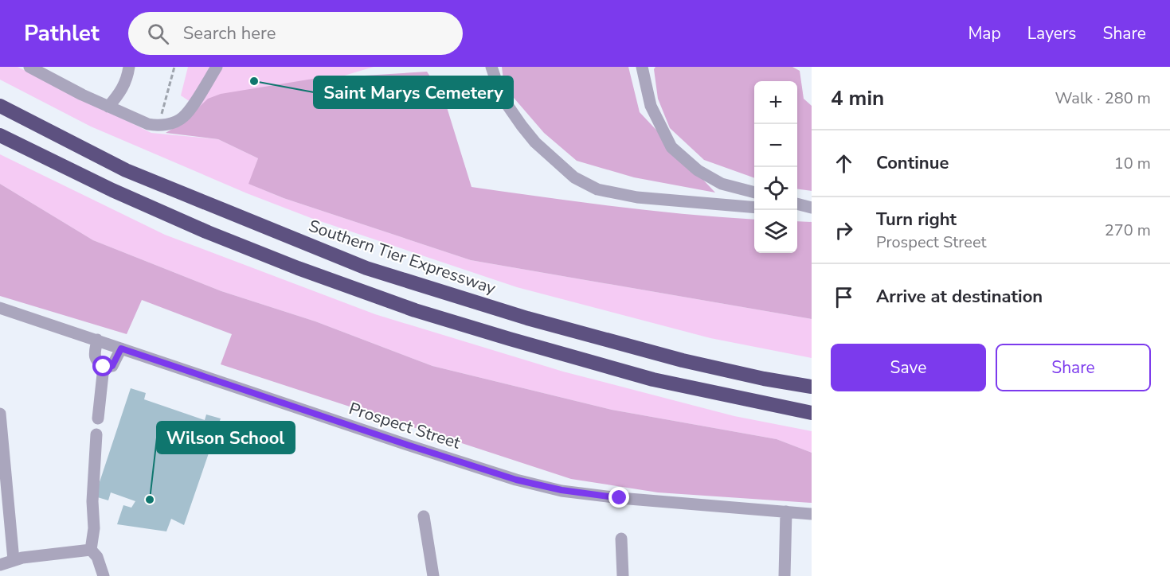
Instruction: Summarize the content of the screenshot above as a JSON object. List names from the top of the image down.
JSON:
{
  "streets": {
    "highway": ["Southern Tier Expressway"],
    "street": ["Prospect Street"]
  },
  "places": ["Saint Marys Cemetery", "Wilson School"],
  "page": {
    "header": "Pathlet",
    "search": "Search here",
    "nav": ["Map", "Layers", "Share"],
    "heading": ["4 min", "Walk · 280 m"],
    "map_buttons": ["+", "−"],
    "list": [
      ["Continue", "10 m"],
      ["Turn right", "Prospect Street", "270 m"],
      "Arrive at destination"
    ],
    "buttons": ["Save", "Share"]
  }
}
